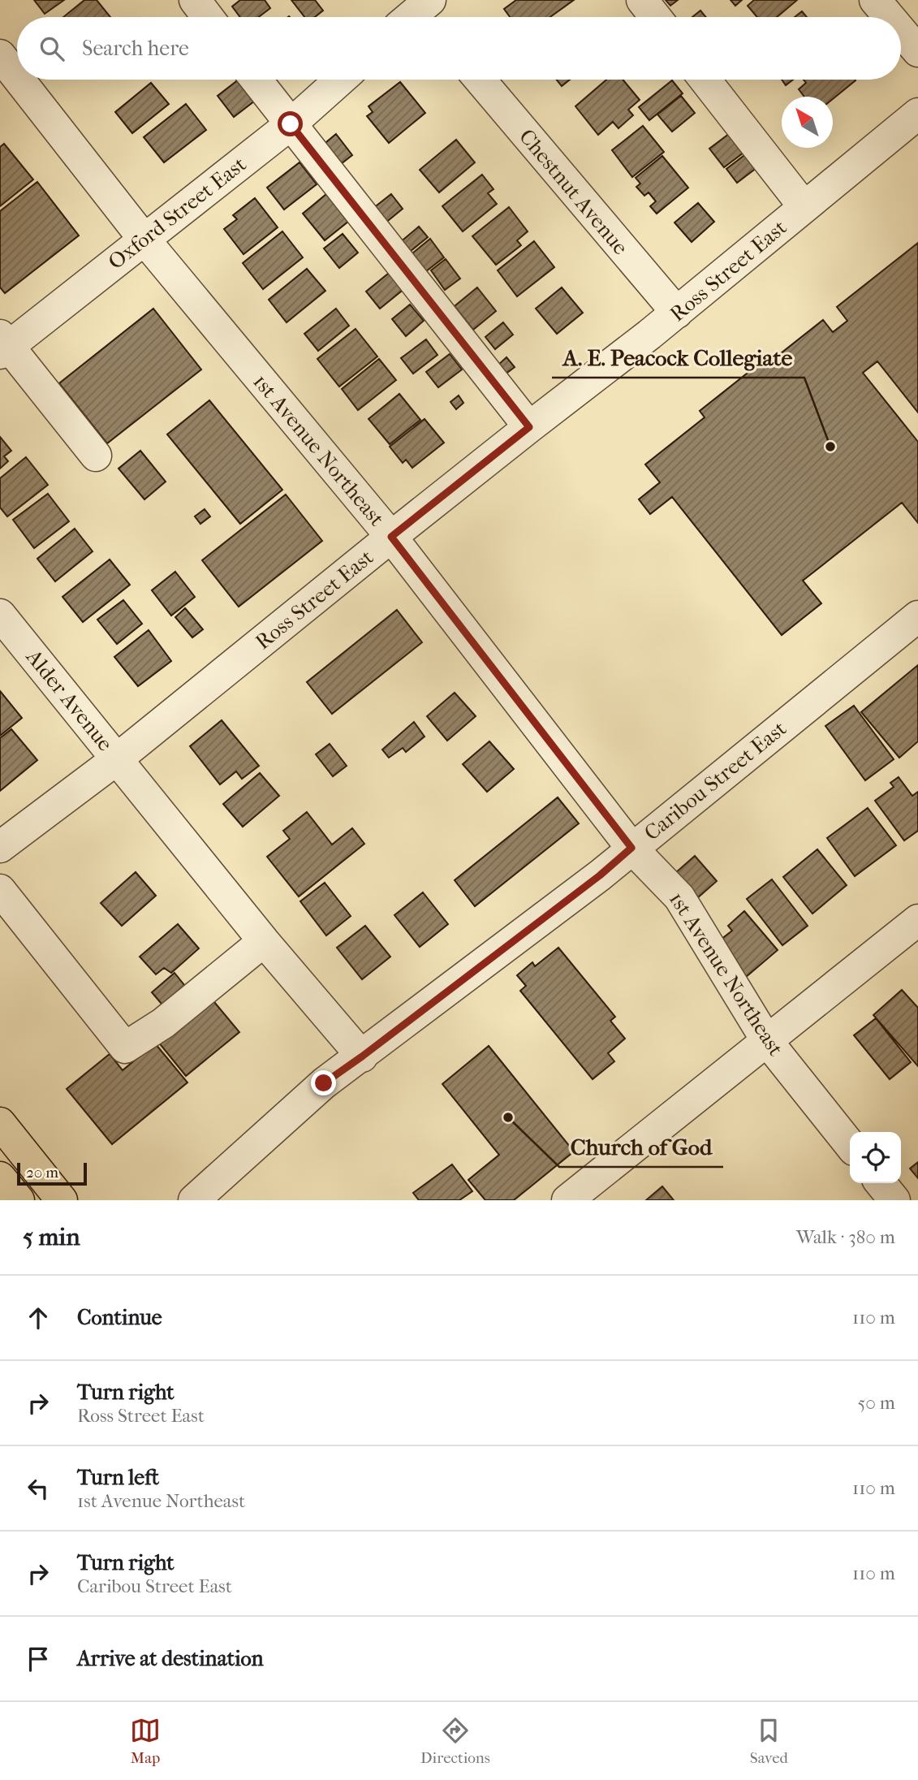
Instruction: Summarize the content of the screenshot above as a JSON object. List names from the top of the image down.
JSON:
{
  "streets": {
    "street": [
      "Chestnut Avenue",
      "Oxford Street East",
      "Ross Street East",
      "1st Avenue Northeast",
      "Alder Avenue",
      "Caribou Street East"
    ]
  },
  "crossings": [
    ["Chestnut Avenue", "Ross Street East"],
    ["Oxford Street East", "1st Avenue Northeast"],
    ["Ross Street East", "1st Avenue Northeast"],
    ["Ross Street East", "Alder Avenue"],
    ["1st Avenue Northeast", "Caribou Street East"],
    ["Alder Avenue", "Caribou Street East"]
  ],
  "places": ["A. E. Peacock Collegiate", "Church of God"],
  "scale_bar": "20 m",
  "north": "top left",
  "page": {
    "search": "Search here",
    "scale": "20 m",
    "heading": ["5 min", "Walk · 380 m"],
    "list": [
      ["Continue", "110 m"],
      ["Turn right", "Ross Street East", "50 m"],
      ["Turn left", "1st Avenue Northeast", "110 m"],
      ["Turn right", "Caribou Street East", "110 m"],
      "Arrive at destination"
    ],
    "nav": ["Map", "Directions", "Saved"]
  }
}
